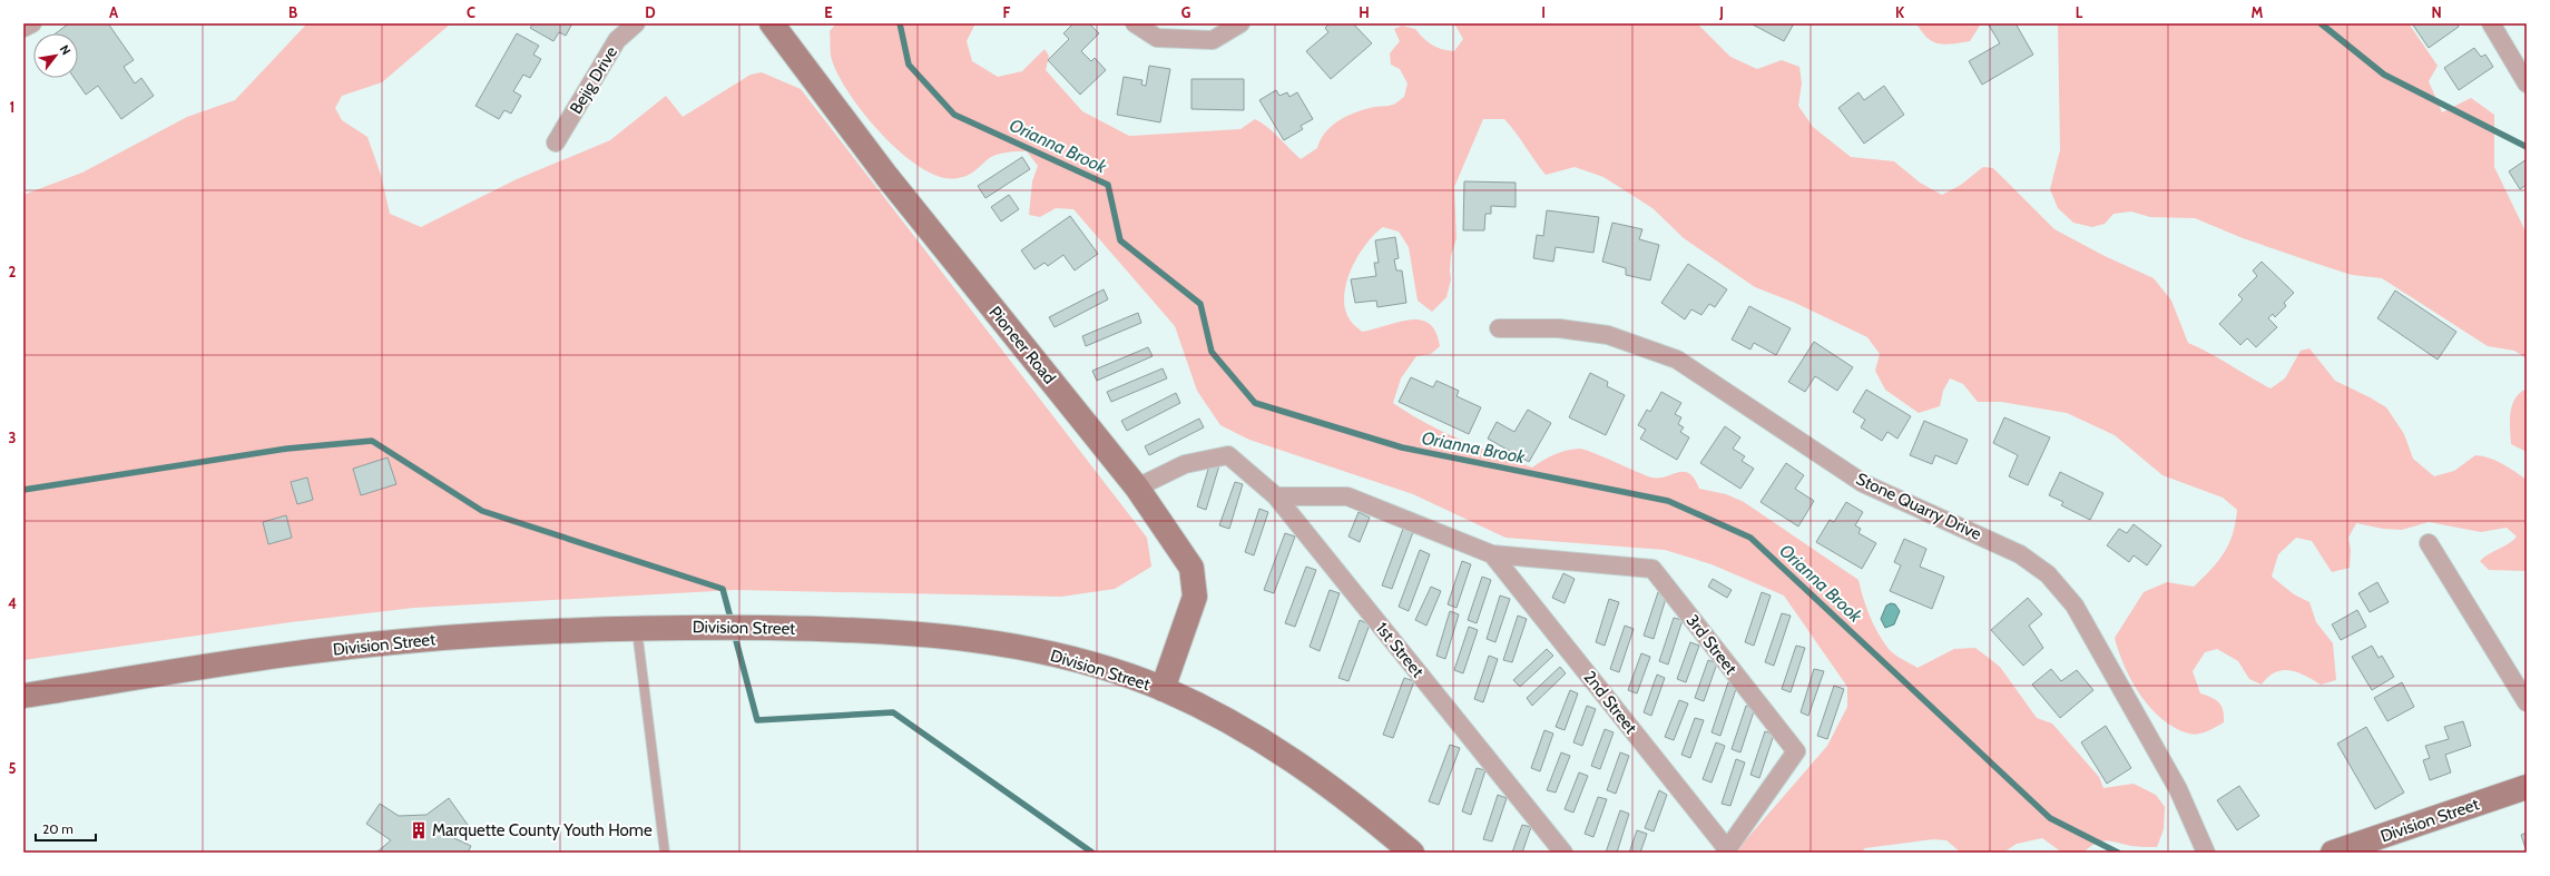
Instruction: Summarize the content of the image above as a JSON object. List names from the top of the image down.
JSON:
{
  "streets": {
    "street": [
      "Bejig Drive",
      "Pioneer Road",
      "Stone Quarry Drive",
      "Division Street",
      "3rd Street",
      "1st Street",
      "2nd Street"
    ]
  },
  "crossings": [
    ["Pioneer Road", "Division Street"],
    ["Pioneer Road", "1st Street"],
    ["3rd Street", "2nd Street"]
  ],
  "water": ["Orianna Brook"],
  "places": {
    "building": ["Marquette County Youth Home"]
  },
  "scale_bar": "20 m",
  "north": "top right",
  "grid": {
    "columns": [
      "A",
      "B",
      "C",
      "D",
      "E",
      "F",
      "G",
      "H",
      "I",
      "J",
      "K",
      "L",
      "M",
      "N"
    ],
    "rows": [
      "1",
      "2",
      "3",
      "4",
      "5"
    ]
  }
}
